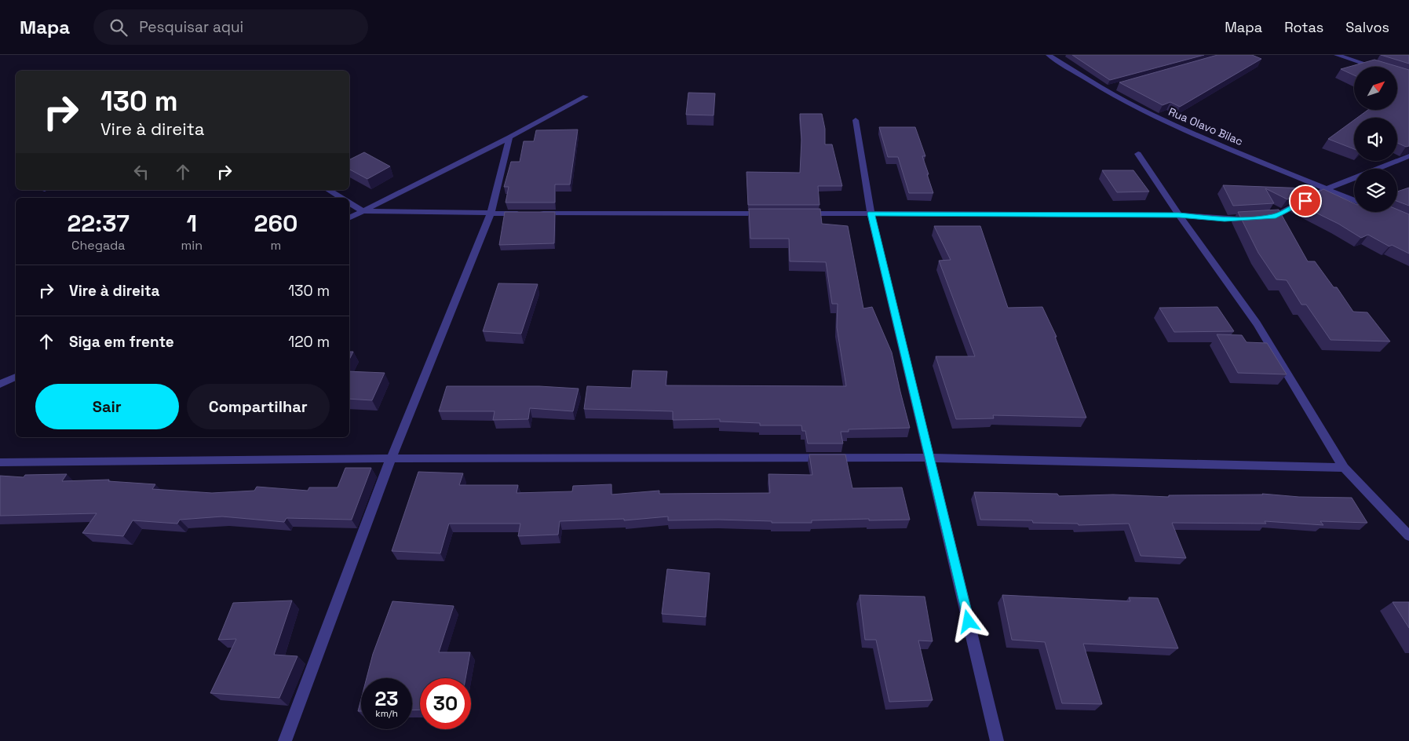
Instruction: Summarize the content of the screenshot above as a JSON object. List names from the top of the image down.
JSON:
{
  "streets": {
    "street": ["Rua Olavo Bilac"]
  },
  "north": "top right",
  "page": {
    "header": "Mapa",
    "search": "Pesquisar aqui",
    "nav": ["Mapa", "Rotas", "Salvos"],
    "turn": ["130 m", "Vire à direita"],
    "eta": [
      "22:37",
      "Chegada",
      "1",
      "min",
      "260",
      "m"
    ],
    "list": [
      {
        "name": "Vire à direita",
        "value": "130 m"
      },
      {
        "name": "Siga em frente",
        "value": "120 m"
      }
    ],
    "buttons": ["Sair", "Compartilhar"],
    "speed": "23 km/h",
    "limit": "30"
  }
}
